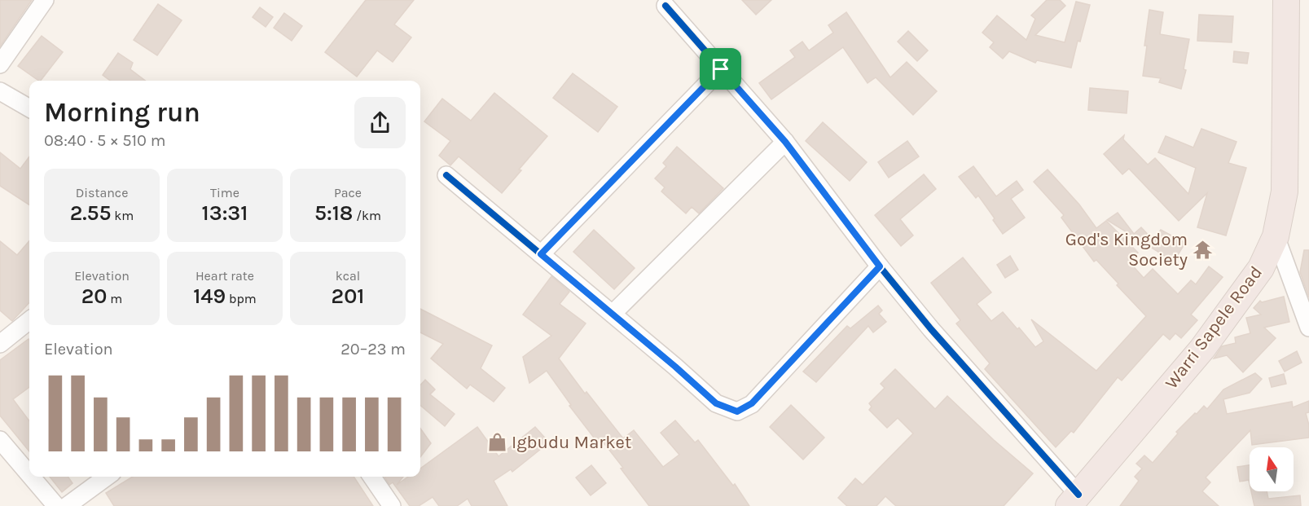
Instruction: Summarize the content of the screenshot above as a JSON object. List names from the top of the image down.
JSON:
{
  "streets": {
    "highway": ["Warri Sapele Road"]
  },
  "places": {
    "temple": ["God's Kingdom Society"],
    "shop": ["Igbudu Market"]
  },
  "north": "top",
  "page": {
    "heading": ["Morning run", "08:40 · 5 × 510 m"],
    "stats": [
      ["Distance", "2.55 km"],
      ["Time", "13:31"],
      ["Pace", "5:18 /km"],
      ["Elevation", "20 m"],
      ["Heart rate", "149 bpm"],
      ["kcal", "201"]
    ],
    "chart": ["Elevation", "20–23 m"]
  }
}
